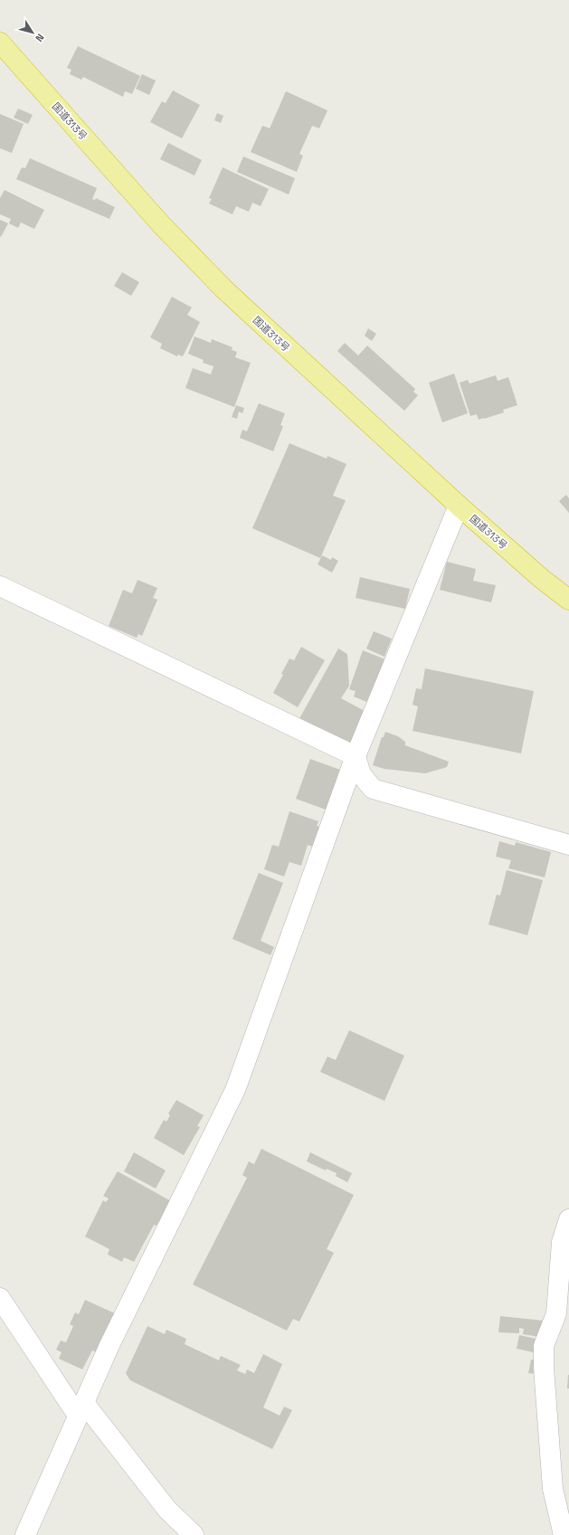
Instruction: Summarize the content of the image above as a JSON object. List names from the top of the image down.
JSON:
{
  "streets": {
    "highway": ["国道313号"]
  },
  "north": "bottom right"
}
